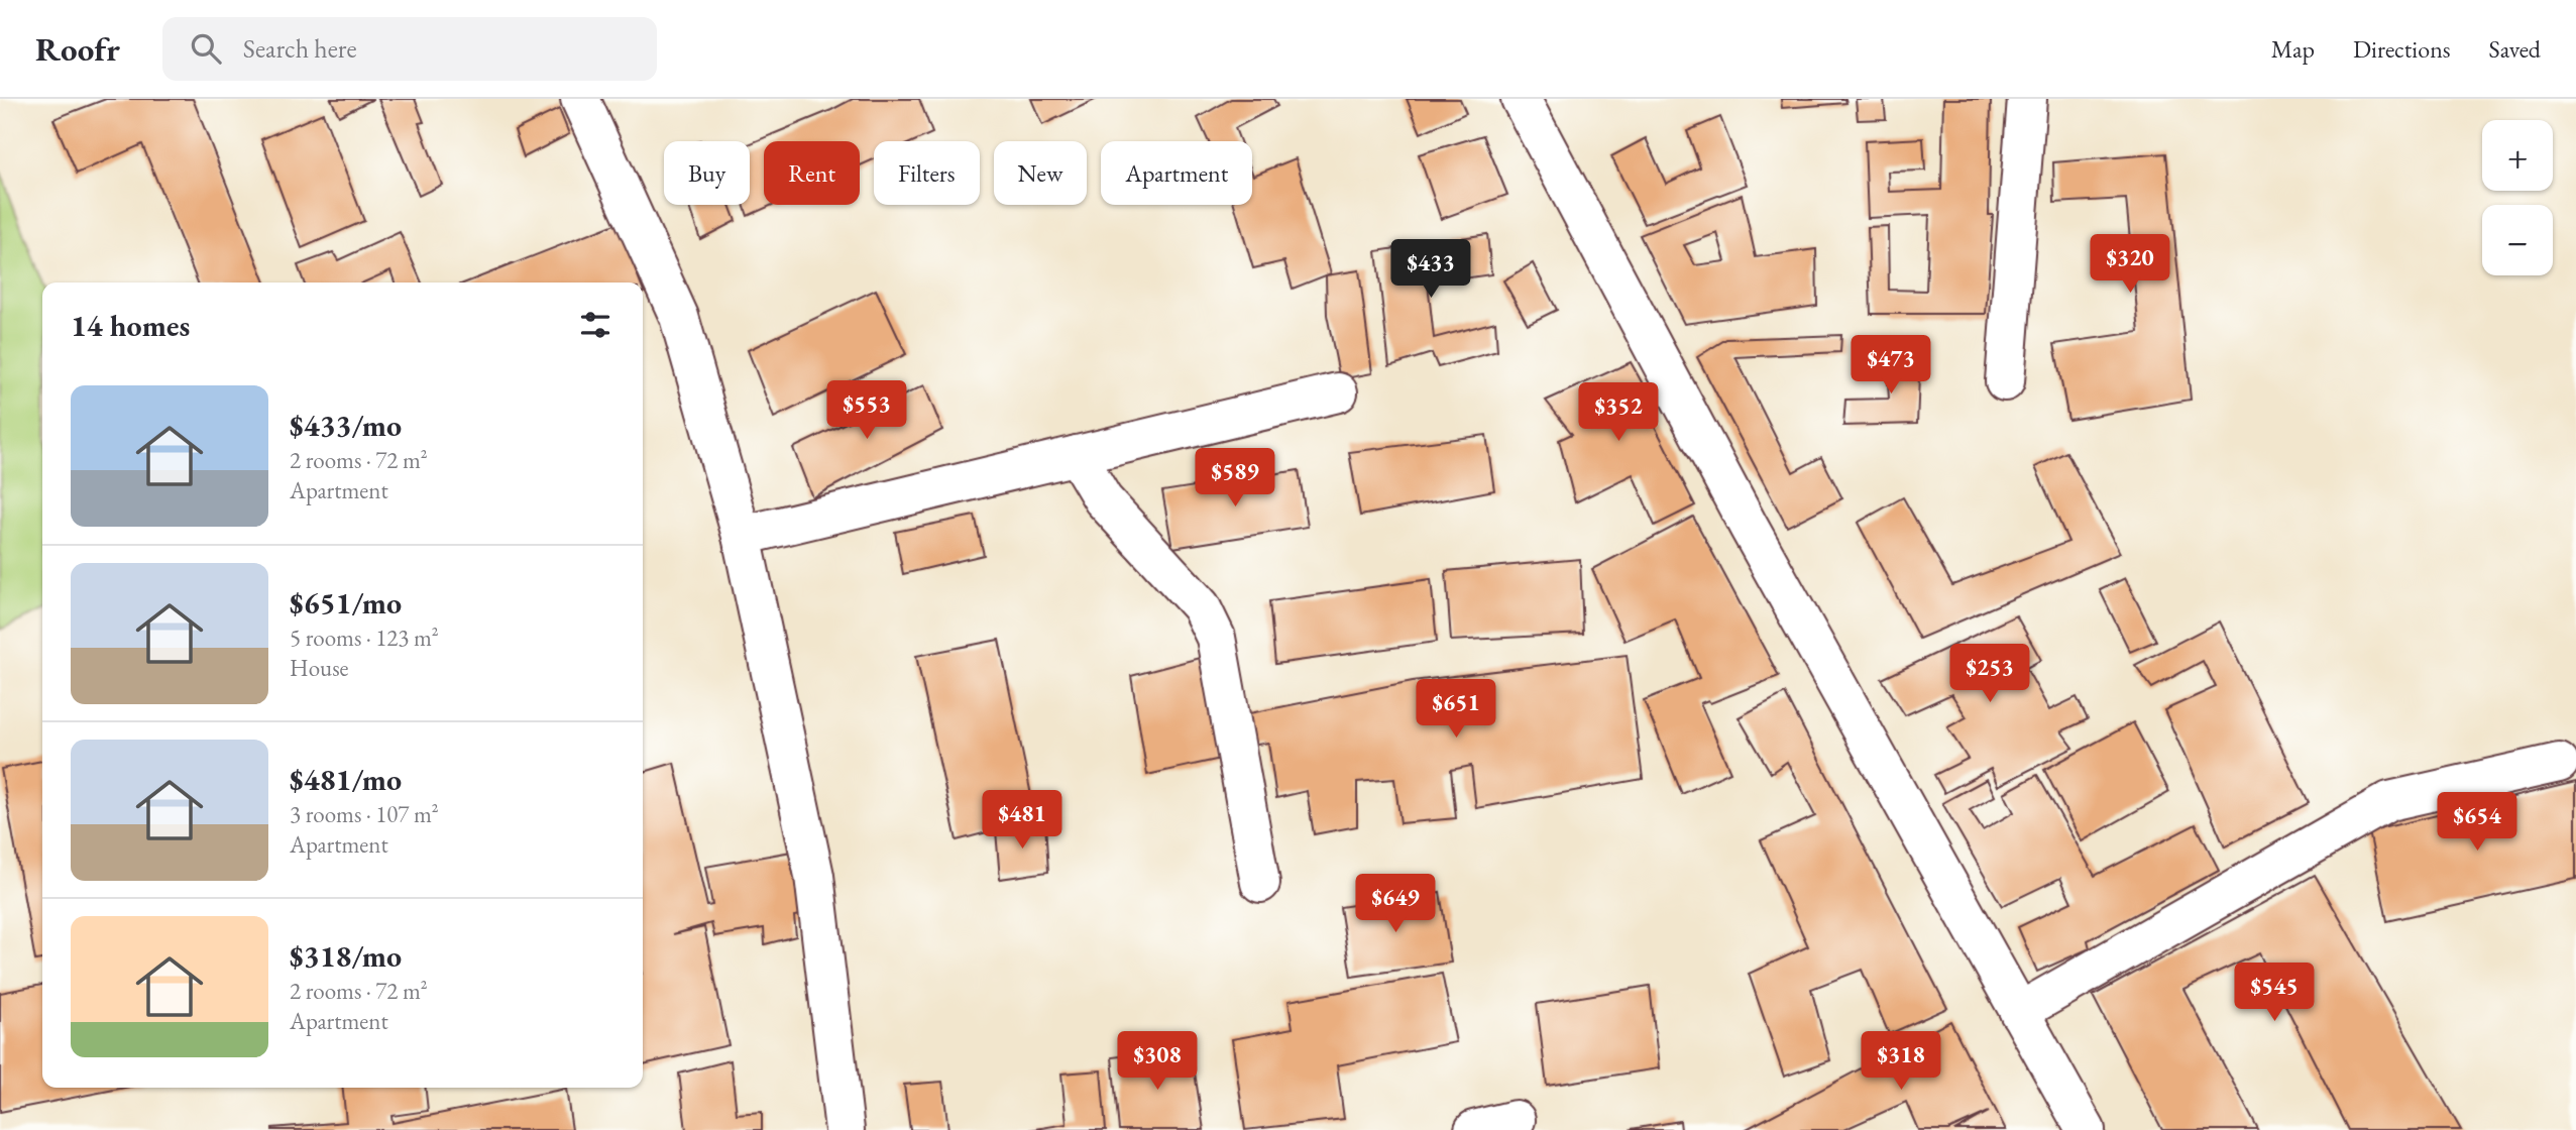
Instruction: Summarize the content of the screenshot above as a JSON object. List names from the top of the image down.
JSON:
{
  "page": {
    "header": "Roofr",
    "search": "Search here",
    "nav": ["Map", "Directions", "Saved"],
    "map_buttons": ["+", "−"],
    "chip": [
      "Buy",
      "Rent",
      "Filters",
      "New",
      "Apartment"
    ],
    "price": [
      "$320",
      "$433",
      "$473",
      "$553",
      "$352",
      "$589",
      "$253",
      "$651",
      "$481",
      "$654",
      "$649",
      "$545",
      "$308",
      "$318"
    ],
    "heading": "14 homes",
    "list": [
      {
        "name": "$433/mo",
        "note": "2 rooms · 72 m² · Apartment"
      },
      {
        "name": "$651/mo",
        "note": "5 rooms · 123 m² · House"
      },
      {
        "name": "$481/mo",
        "note": "3 rooms · 107 m² · Apartment"
      },
      {
        "name": "$318/mo",
        "note": "2 rooms · 72 m² · Apartment"
      }
    ]
  }
}
